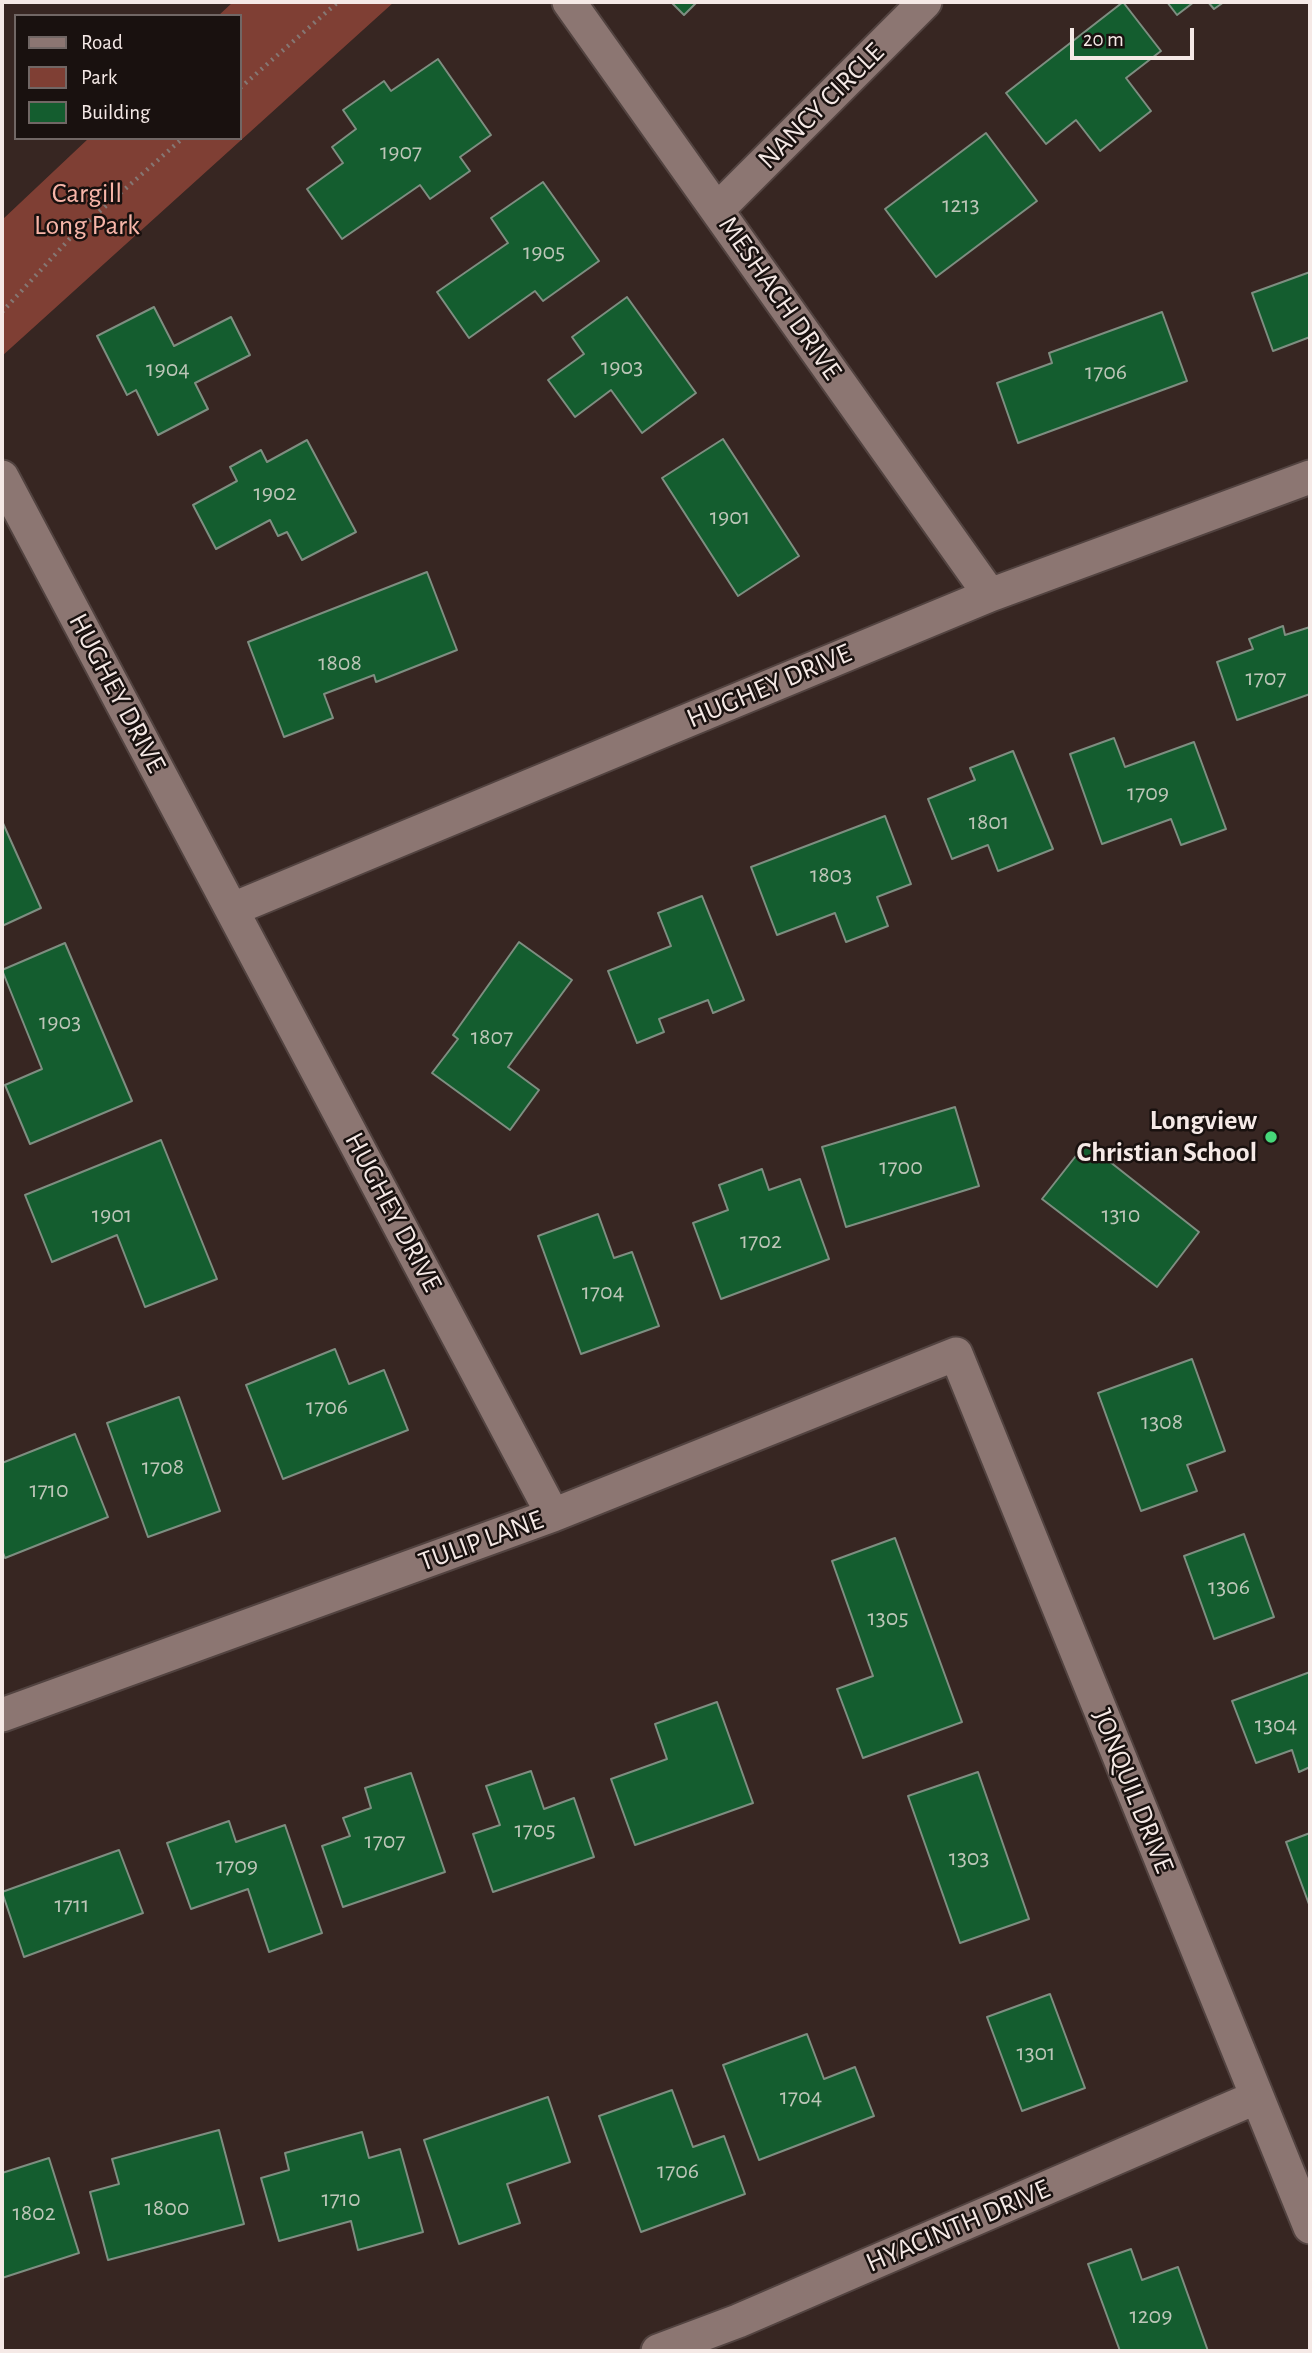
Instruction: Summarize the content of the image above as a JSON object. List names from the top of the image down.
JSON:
{
  "streets": {
    "street": [
      "NANCY CIRCLE",
      "MESHACH DRIVE",
      "HUGHEY DRIVE",
      "TULIP LANE",
      "JONQUIL DRIVE",
      "HYACINTH DRIVE"
    ]
  },
  "crossings": [
    ["NANCY CIRCLE", "MESHACH DRIVE"],
    ["MESHACH DRIVE", "HUGHEY DRIVE"],
    ["HUGHEY DRIVE", "TULIP LANE"],
    ["TULIP LANE", "JONQUIL DRIVE"],
    ["JONQUIL DRIVE", "HYACINTH DRIVE"]
  ],
  "parks": ["Cargill Long Park"],
  "places": ["Longview Christian School"],
  "house_numbers": [
    "1907",
    "1213",
    "1905",
    "1903",
    "1904",
    "1706",
    "1902",
    "1901",
    "1808",
    "1707",
    "1709",
    "1801",
    "1803",
    "1903",
    "1807",
    "1700",
    "1901",
    "1310",
    "1702",
    "1704",
    "1706",
    "1308",
    "1708",
    "1710",
    "1306",
    "1305",
    "1304",
    "1705",
    "1707",
    "1303",
    "1709",
    "1711",
    "1301",
    "1704",
    "1706",
    "1710",
    "1800",
    "1802",
    "1209"
  ],
  "legend": ["Road", "Park", "Building"],
  "scale_bar": "20 m"
}
